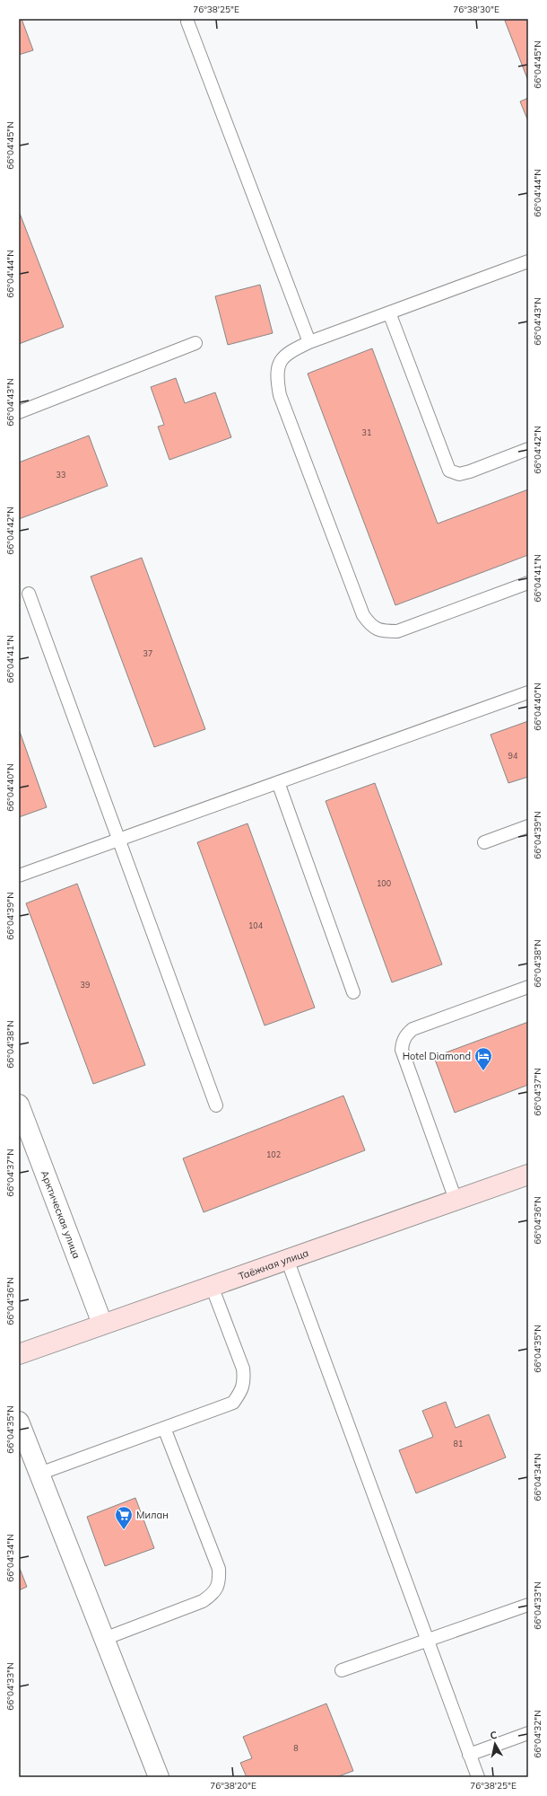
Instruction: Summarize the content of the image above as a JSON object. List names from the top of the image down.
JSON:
{
  "streets": {
    "street": ["Арктическая улица", "Таёжная улица"]
  },
  "crossings": [
    ["Арктическая улица", "Таёжная улица"]
  ],
  "places": {
    "hotel": ["Hotel Diamond"],
    "supermarket": ["Милан"]
  },
  "house_numbers": [
    "31",
    "33",
    "37",
    "94",
    "100",
    "104",
    "39",
    "102",
    "81",
    "8"
  ],
  "north": "top",
  "coordinates": [
    "76°38'25\"E",
    "76°38'30\"E",
    "66°04'45\"N",
    "66°04'44\"N",
    "66°04'43\"N",
    "66°04'42\"N",
    "66°04'41\"N",
    "66°04'40\"N",
    "66°04'39\"N",
    "66°04'38\"N",
    "66°04'37\"N",
    "66°04'36\"N",
    "66°04'35\"N",
    "66°04'34\"N",
    "66°04'33\"N",
    "66°04'32\"N",
    "76°38'20\"E"
  ]
}
